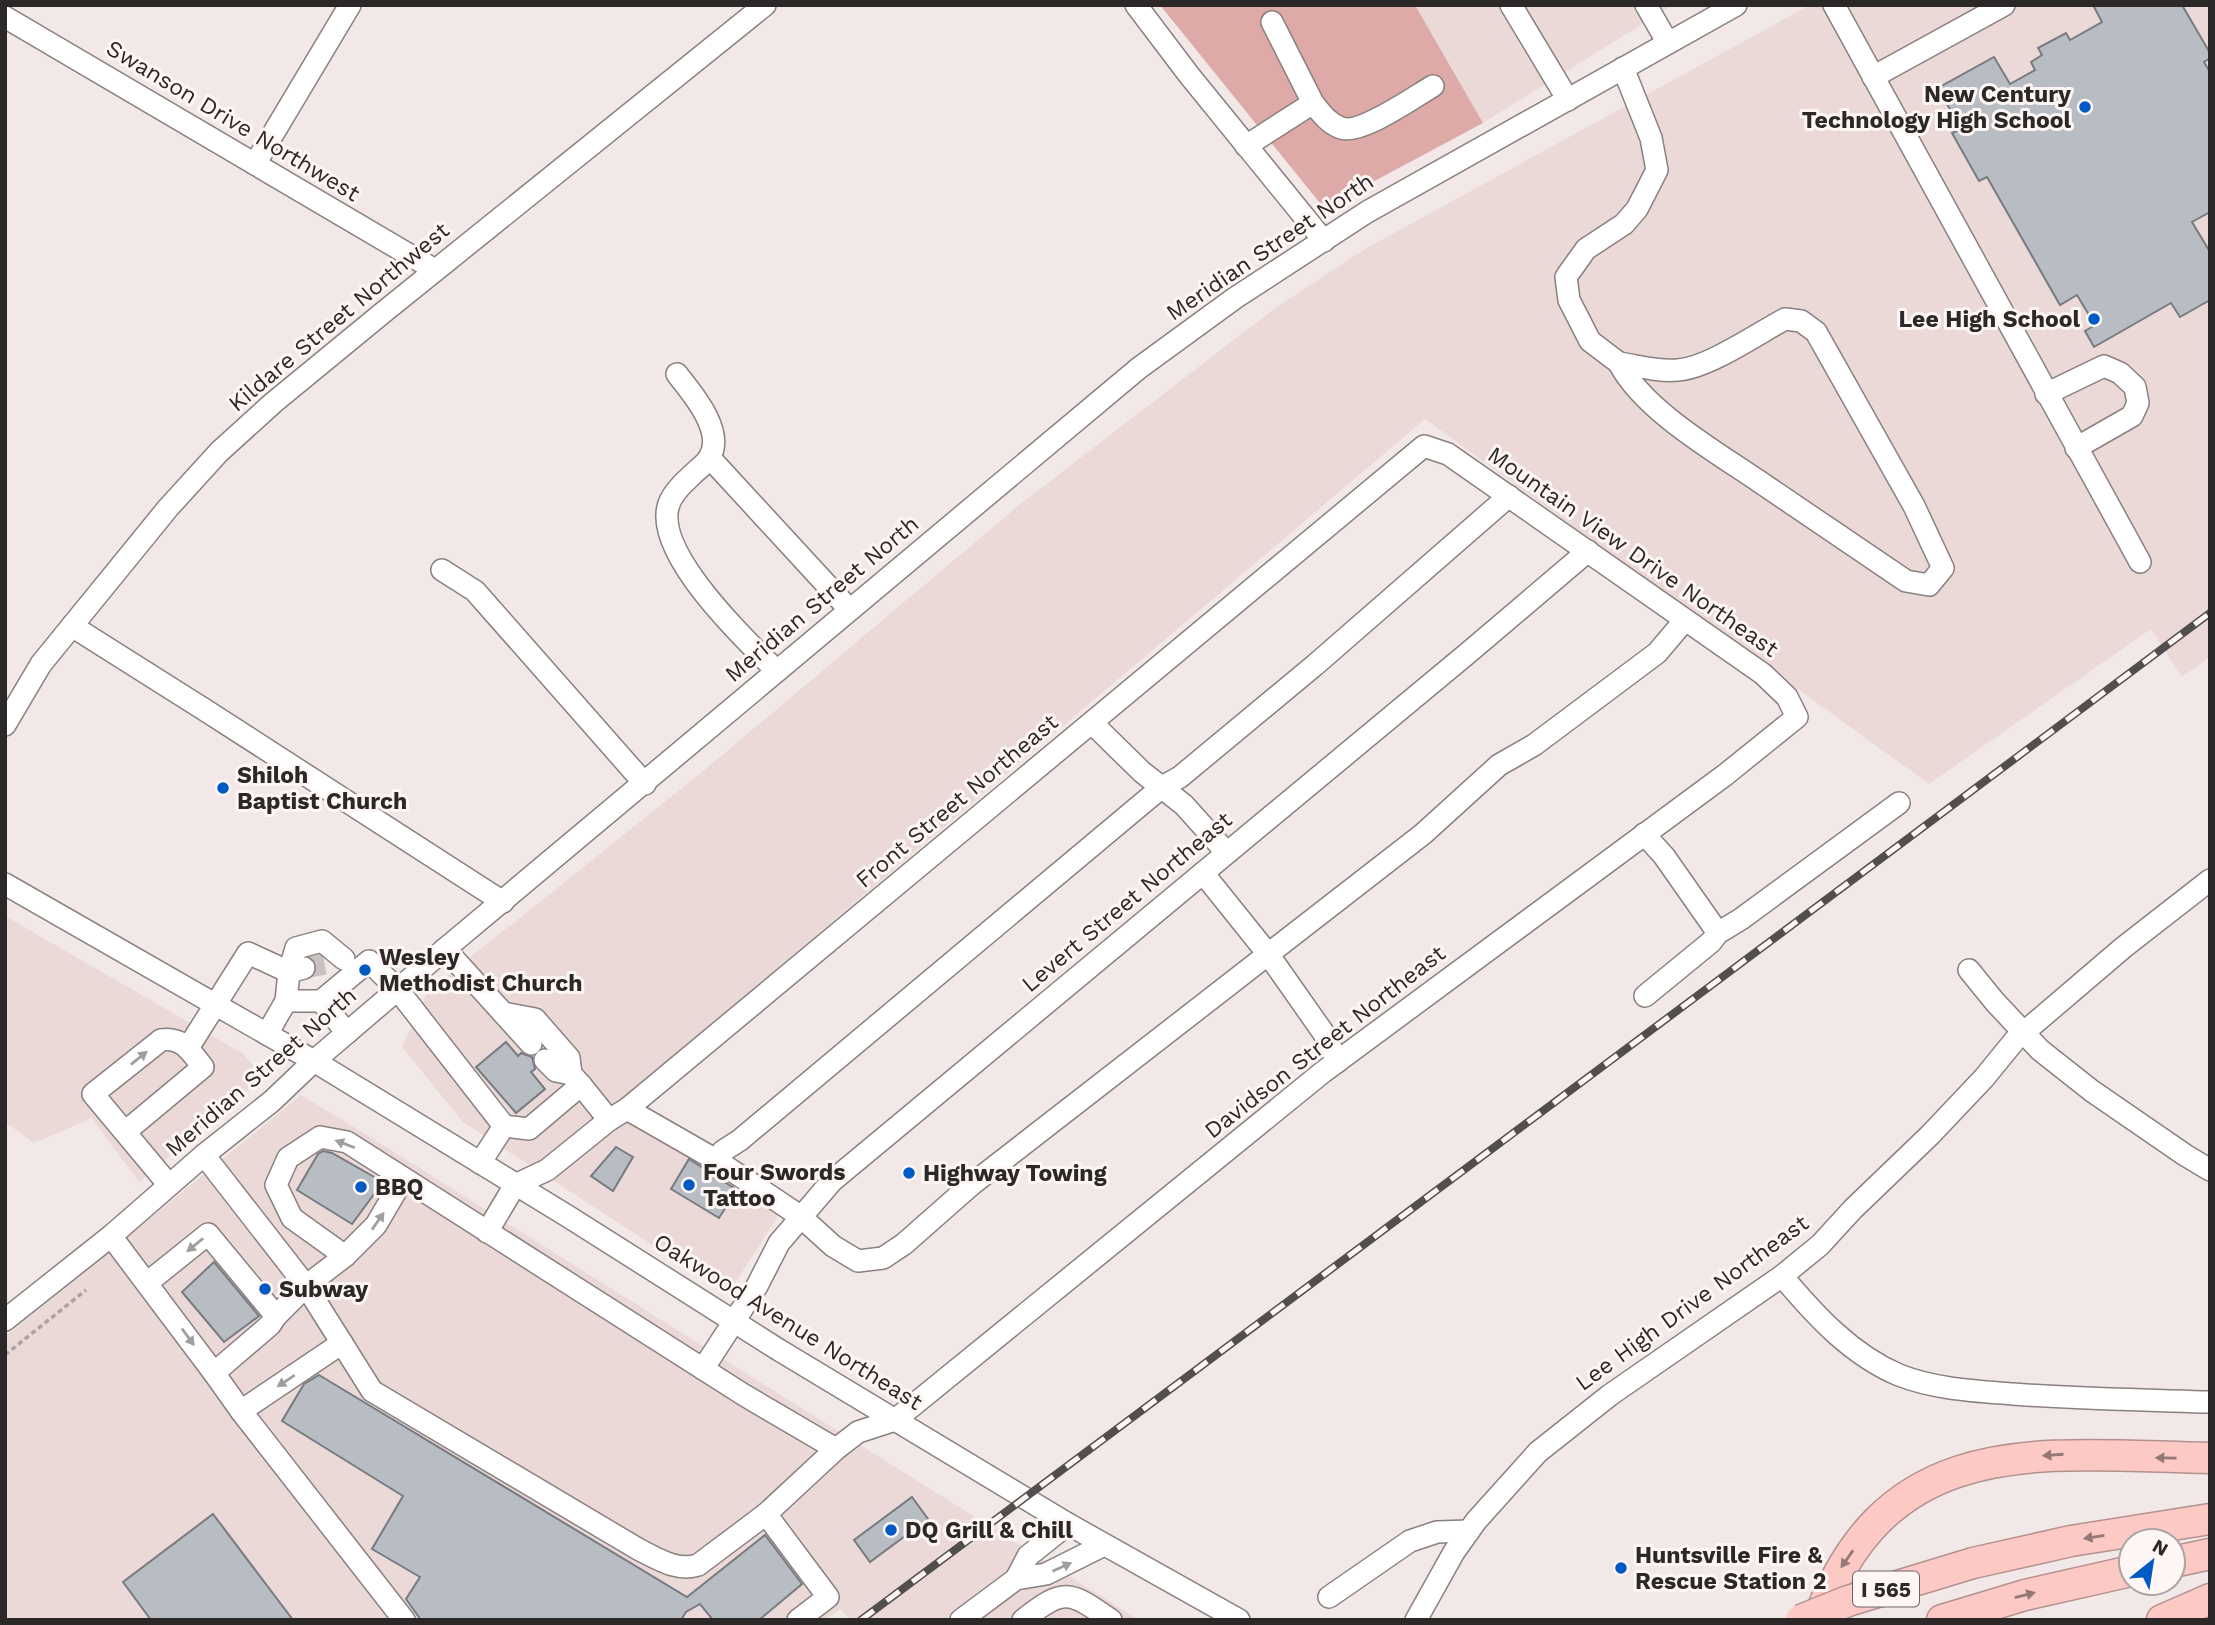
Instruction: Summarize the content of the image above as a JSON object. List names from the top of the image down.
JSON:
{
  "streets": {
    "highway": ["I 565"],
    "street": [
      "Swanson Drive Northwest",
      "Meridian Street North",
      "Kildare Street Northwest",
      "Mountain View Drive Northeast",
      "Front Street Northeast",
      "Levert Street Northeast",
      "Davidson Street Northeast",
      "Lee High Drive Northeast",
      "Oakwood Avenue Northeast"
    ]
  },
  "crossings": [
    ["Swanson Drive Northwest", "Kildare Street Northwest"],
    ["Meridian Street North", "Oakwood Avenue Northeast"],
    ["Mountain View Drive Northeast", "Front Street Northeast"],
    ["Mountain View Drive Northeast", "Levert Street Northeast"],
    ["Mountain View Drive Northeast", "Davidson Street Northeast"],
    ["Front Street Northeast", "Oakwood Avenue Northeast"],
    ["Levert Street Northeast", "Oakwood Avenue Northeast"],
    ["Davidson Street Northeast", "Oakwood Avenue Northeast"]
  ],
  "places": [
    "New Century Technology High School",
    "Lee High School",
    "Shiloh Baptist Church",
    "Wesley Methodist Church",
    "Highway Towing",
    "Four Swords Tattoo",
    "BBQ",
    "Subway",
    "DQ Grill & Chill",
    "Huntsville Fire & Rescue Station 2"
  ],
  "north": "top right"
}
